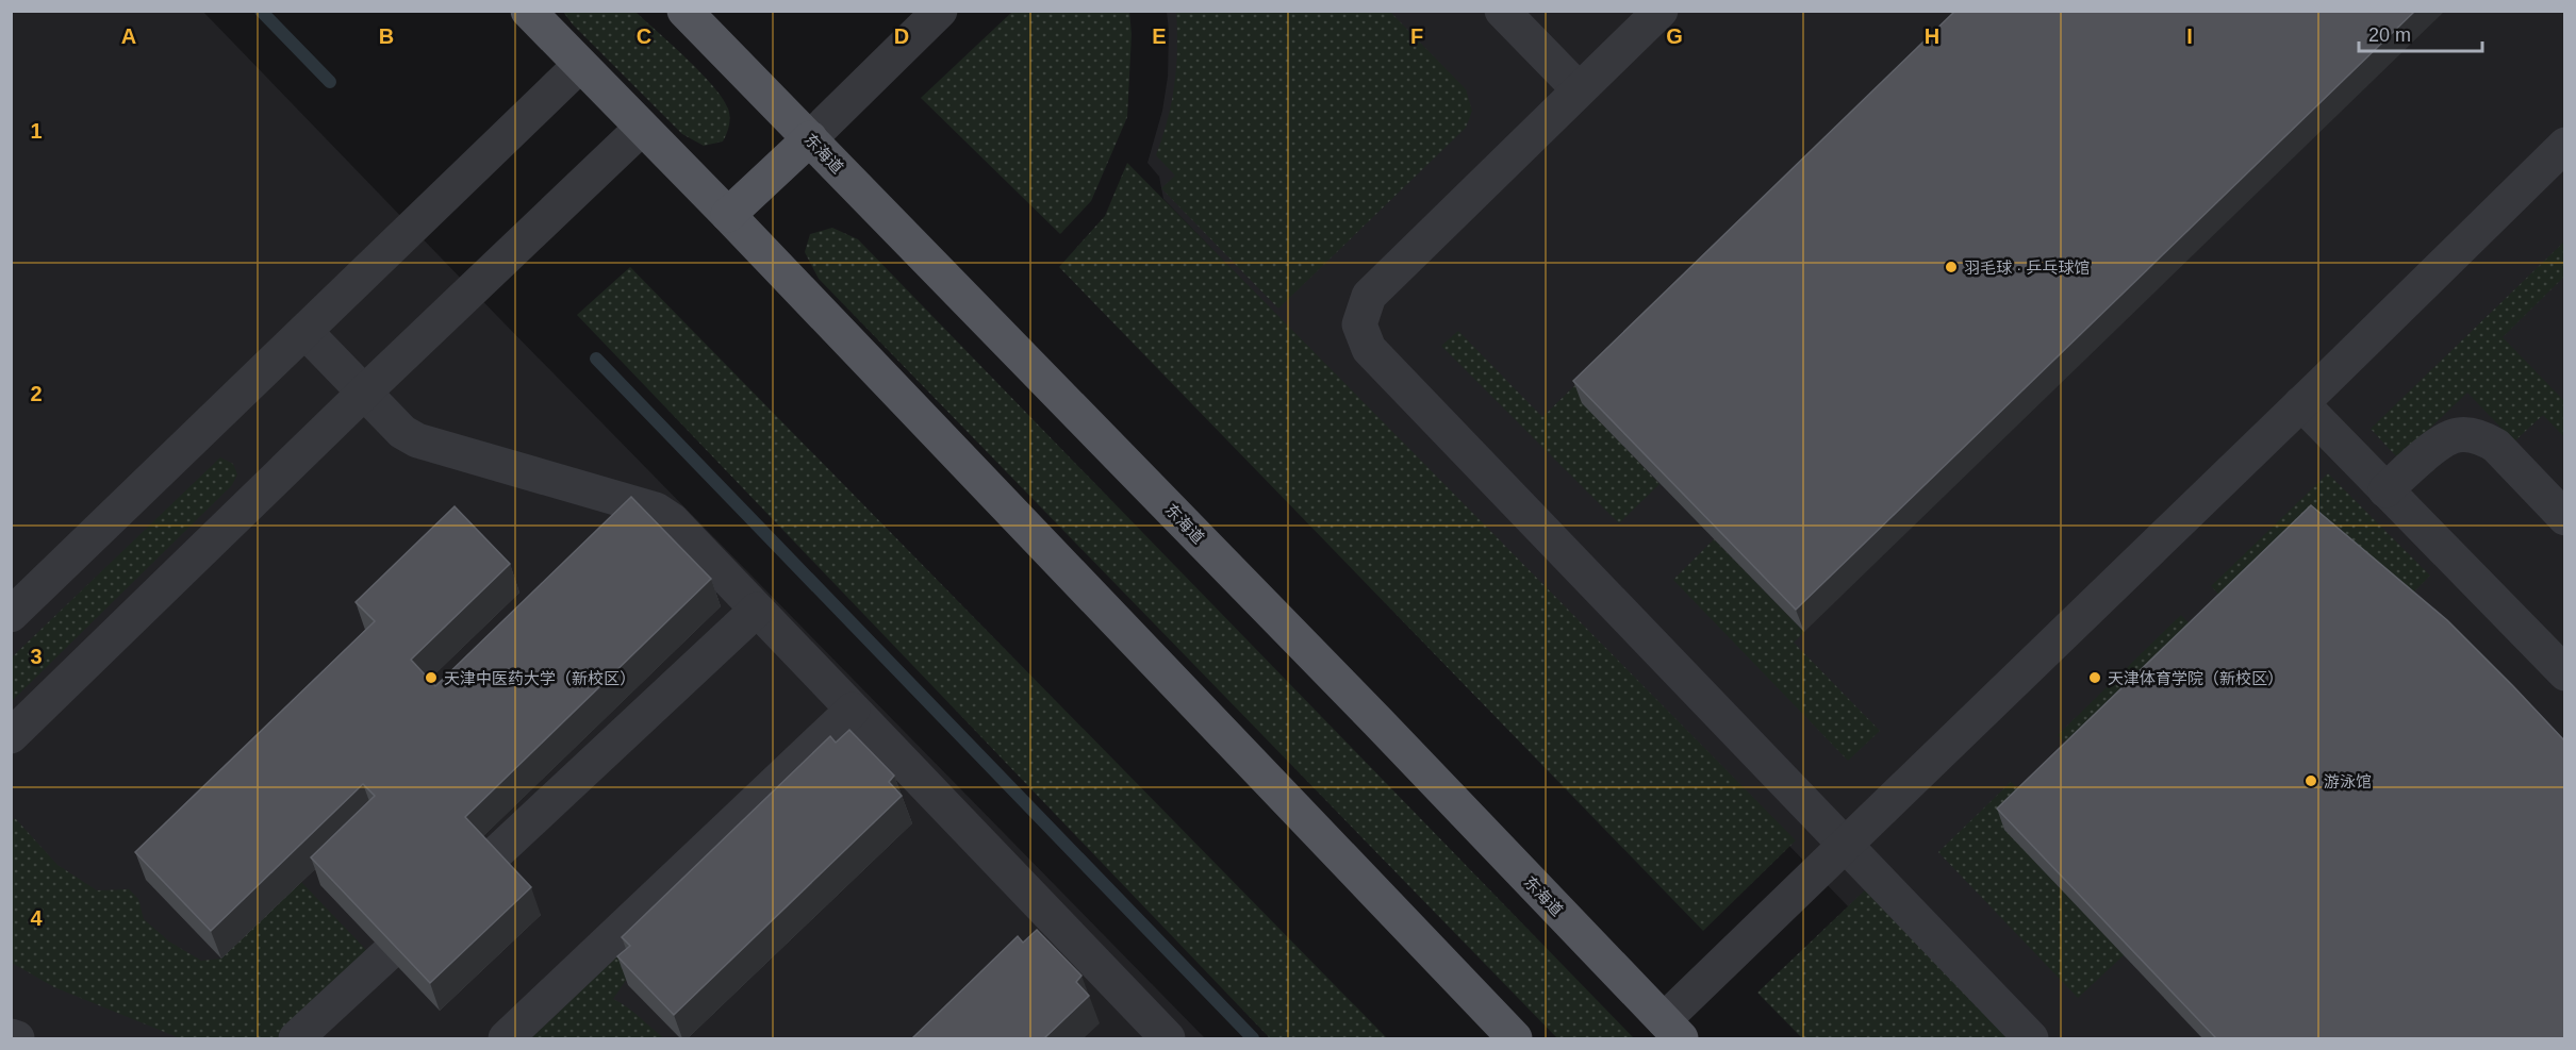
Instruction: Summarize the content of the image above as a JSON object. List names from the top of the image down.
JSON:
{
  "streets": {
    "main road": ["东海道"]
  },
  "places": [
    "羽毛球 · 乒乓球馆",
    "天津中医药大学（新校区）",
    "天津体育学院（新校区）",
    "游泳馆"
  ],
  "scale_bar": "20 m",
  "grid": {
    "columns": [
      "A",
      "B",
      "C",
      "D",
      "E",
      "F",
      "G",
      "H",
      "I"
    ],
    "rows": [
      "1",
      "2",
      "3",
      "4"
    ]
  }
}
